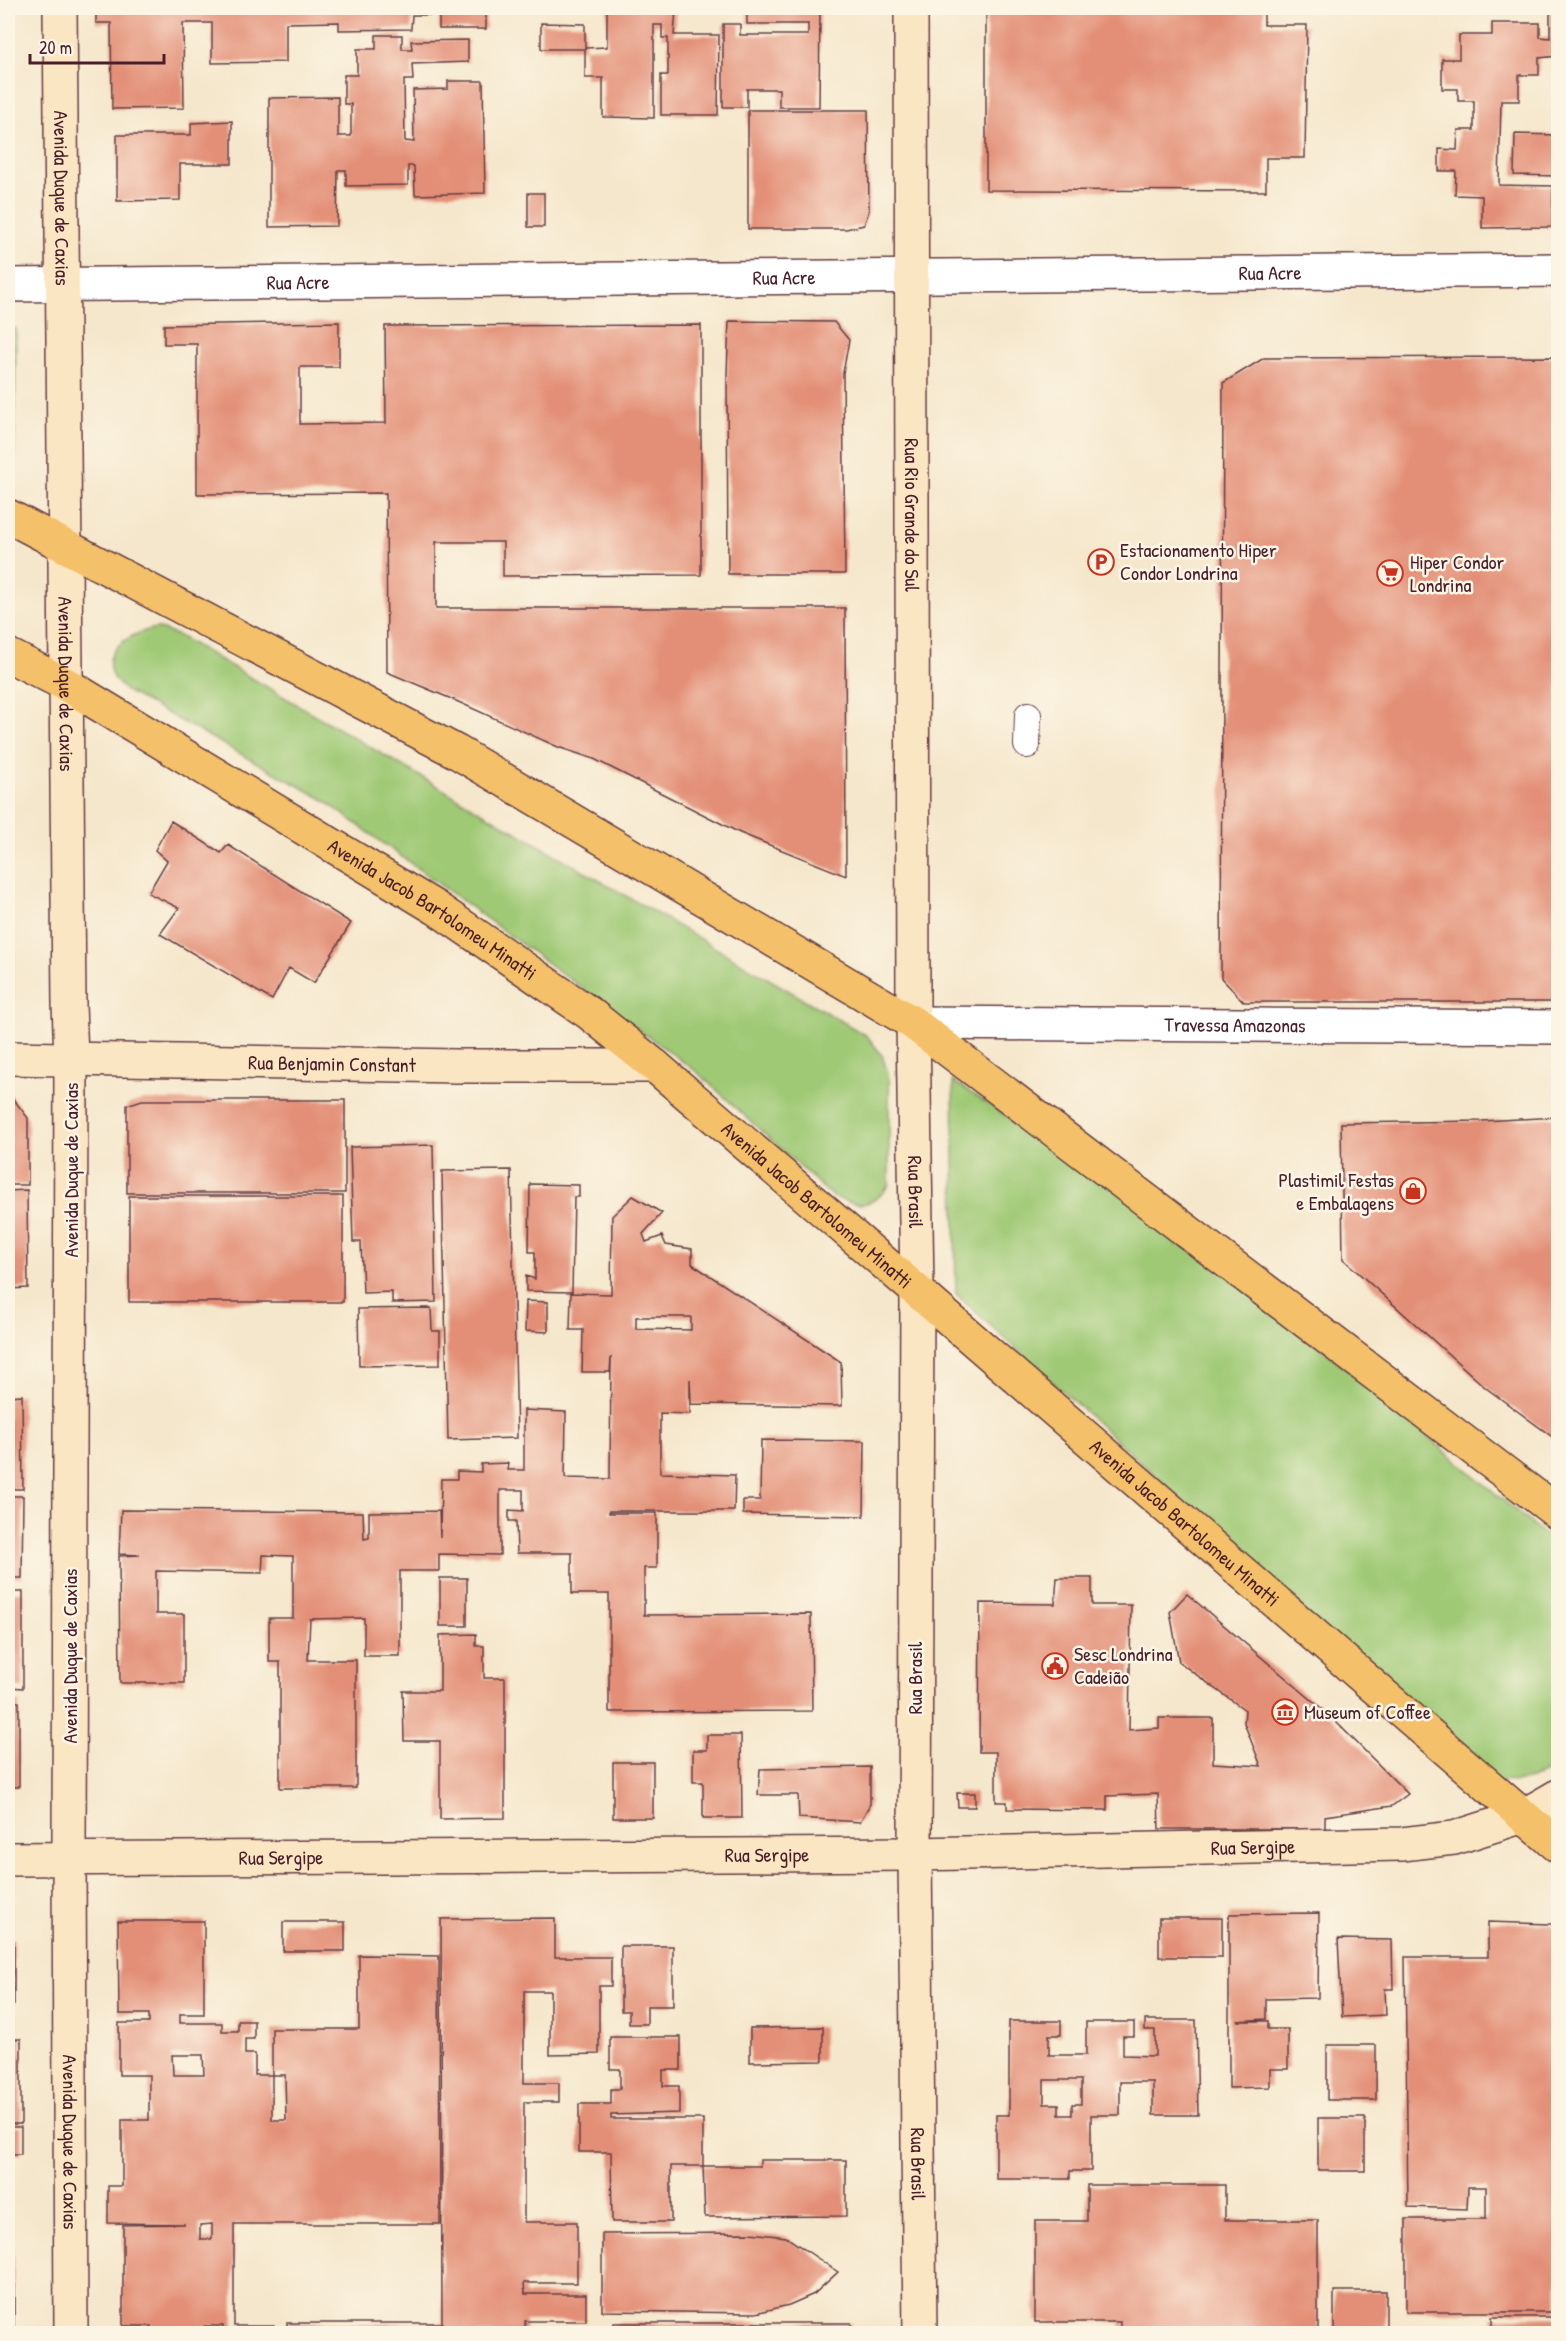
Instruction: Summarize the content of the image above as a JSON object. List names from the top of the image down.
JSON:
{
  "streets": {
    "main road": ["Avenida Jacob Bartolomeu Minatti"],
    "street": [
      "Avenida Duque de Caxias",
      "Rua Acre",
      "Rua Rio Grande do Sul",
      "Travessa Amazonas",
      "Rua Benjamin Constant",
      "Rua Brasil",
      "Rua Sergipe"
    ]
  },
  "crossings": [
    ["Avenida Duque de Caxias", "Rua Acre"],
    ["Avenida Duque de Caxias", "Avenida Jacob Bartolomeu Minatti"],
    ["Avenida Duque de Caxias", "Rua Benjamin Constant"],
    ["Avenida Duque de Caxias", "Rua Sergipe"],
    ["Rua Acre", "Rua Rio Grande do Sul"],
    ["Rua Rio Grande do Sul", "Travessa Amazonas"],
    ["Rua Rio Grande do Sul", "Rua Brasil"],
    ["Avenida Jacob Bartolomeu Minatti", "Rua Benjamin Constant"],
    ["Avenida Jacob Bartolomeu Minatti", "Rua Brasil"],
    ["Avenida Jacob Bartolomeu Minatti", "Rua Sergipe"],
    ["Travessa Amazonas", "Rua Brasil"],
    ["Rua Brasil", "Rua Sergipe"]
  ],
  "places": {
    "parking": ["Estacionamento Hiper Condor Londrina"],
    "supermarket": ["Hiper Condor Londrina"],
    "shop": ["Plastimil Festas e Embalagens"],
    "public building": ["Sesc Londrina Cadeião"],
    "museum": ["Museum of Coffee"]
  },
  "scale_bar": "20 m"
}
